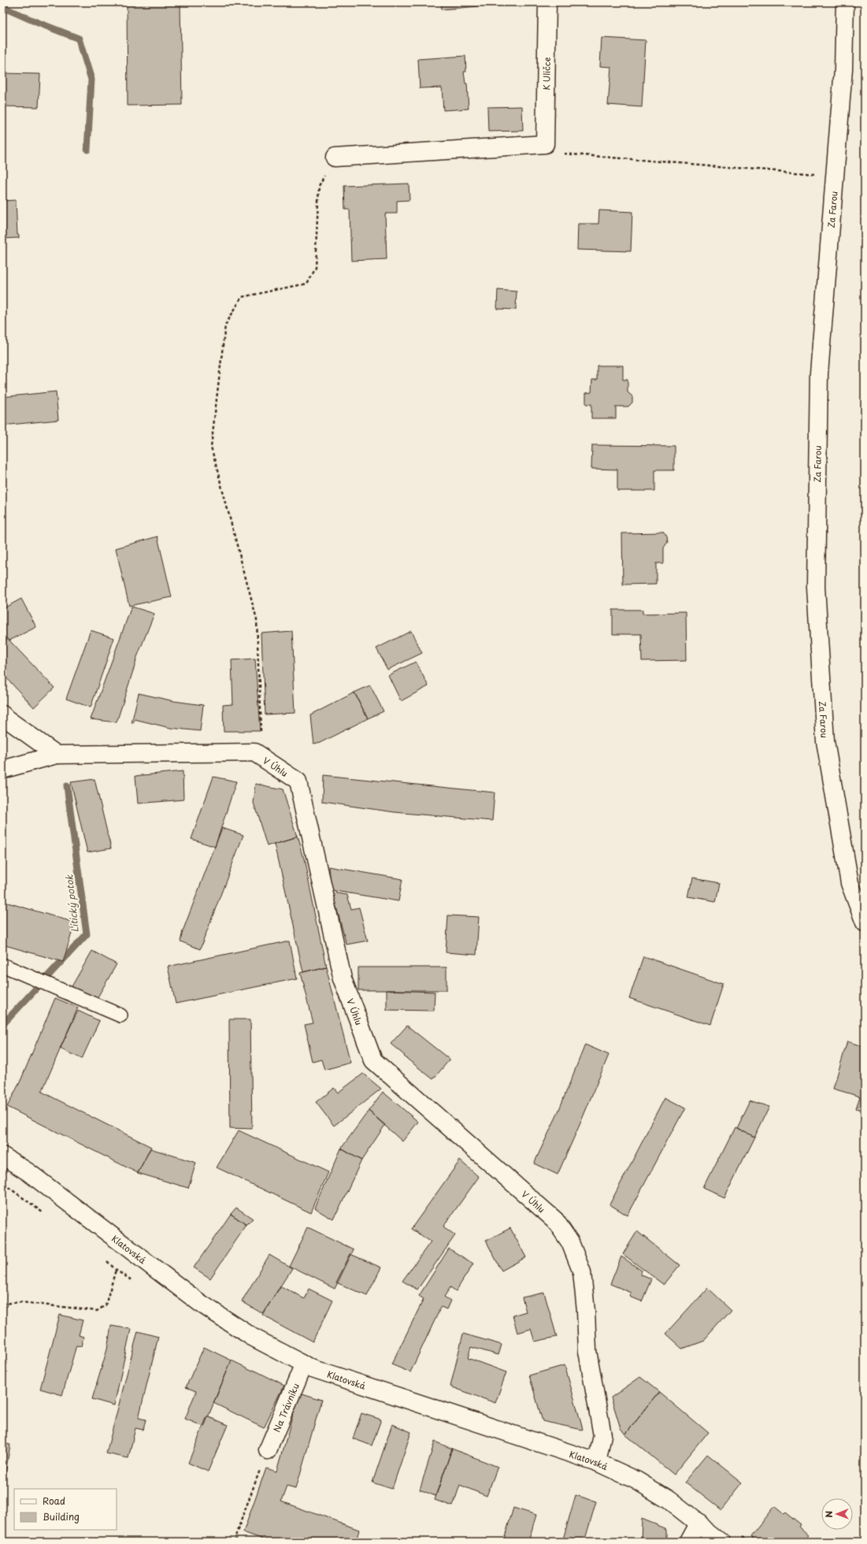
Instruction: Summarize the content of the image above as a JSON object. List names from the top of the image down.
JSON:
{
  "streets": {
    "street": [
      "K Uličce",
      "Za Farou",
      "V Úhlu",
      "Klatovská",
      "Na Trávníku"
    ]
  },
  "crossings": [
    ["V Úhlu", "Klatovská"],
    ["Klatovská", "Na Trávníku"]
  ],
  "water": ["Litický potok"],
  "legend": ["Road", "Building"],
  "north": "left"
}
